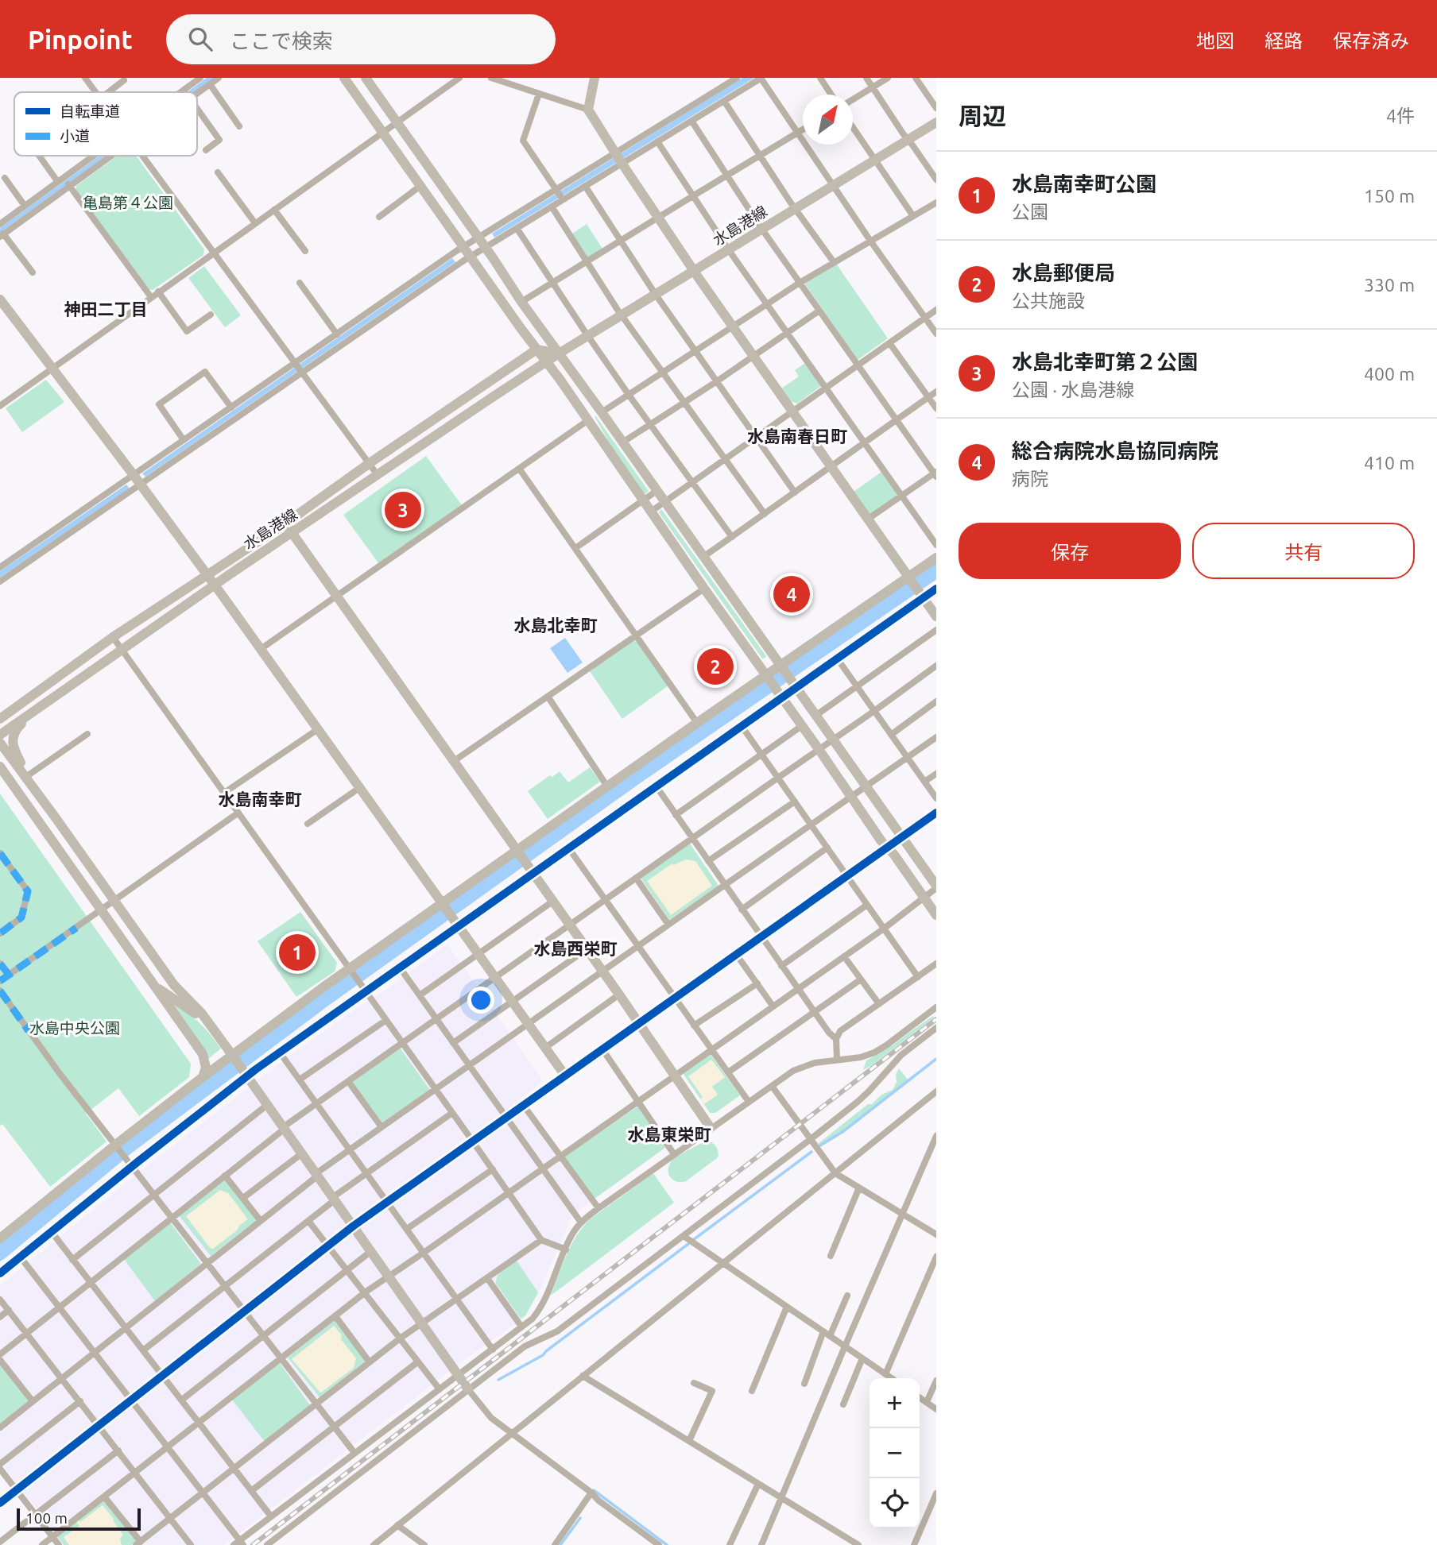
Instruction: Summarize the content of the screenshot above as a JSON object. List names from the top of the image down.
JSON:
{
  "streets": {
    "street": ["水島港線"]
  },
  "districts": [
    "神田二丁目",
    "水島南春日町",
    "水島北幸町",
    "水島南幸町",
    "水島西栄町",
    "水島東栄町"
  ],
  "parks": ["亀島第４公園", "水島中央公園"],
  "legend": ["自転車道", "小道"],
  "scale_bar": "100 m",
  "north": "top right",
  "page": {
    "header": "Pinpoint",
    "search": "ここで検索",
    "nav": ["地図", "経路", "保存済み"],
    "heading": ["周辺", "4件"],
    "list": [
      {
        "mark": "1",
        "name": "水島南幸町公園",
        "note": "公園",
        "value": "150 m"
      },
      {
        "mark": "2",
        "name": "水島郵便局",
        "note": "公共施設",
        "value": "330 m"
      },
      {
        "mark": "3",
        "name": "水島北幸町第２公園",
        "note": "公園 · 水島港線",
        "value": "400 m"
      },
      {
        "mark": "4",
        "name": "総合病院水島協同病院",
        "note": "病院",
        "value": "410 m"
      }
    ],
    "pins": [
      "3",
      "4",
      "2",
      "1"
    ],
    "buttons": ["保存", "共有"],
    "map_buttons": ["+", "−"],
    "scale": "100 m"
  }
}
